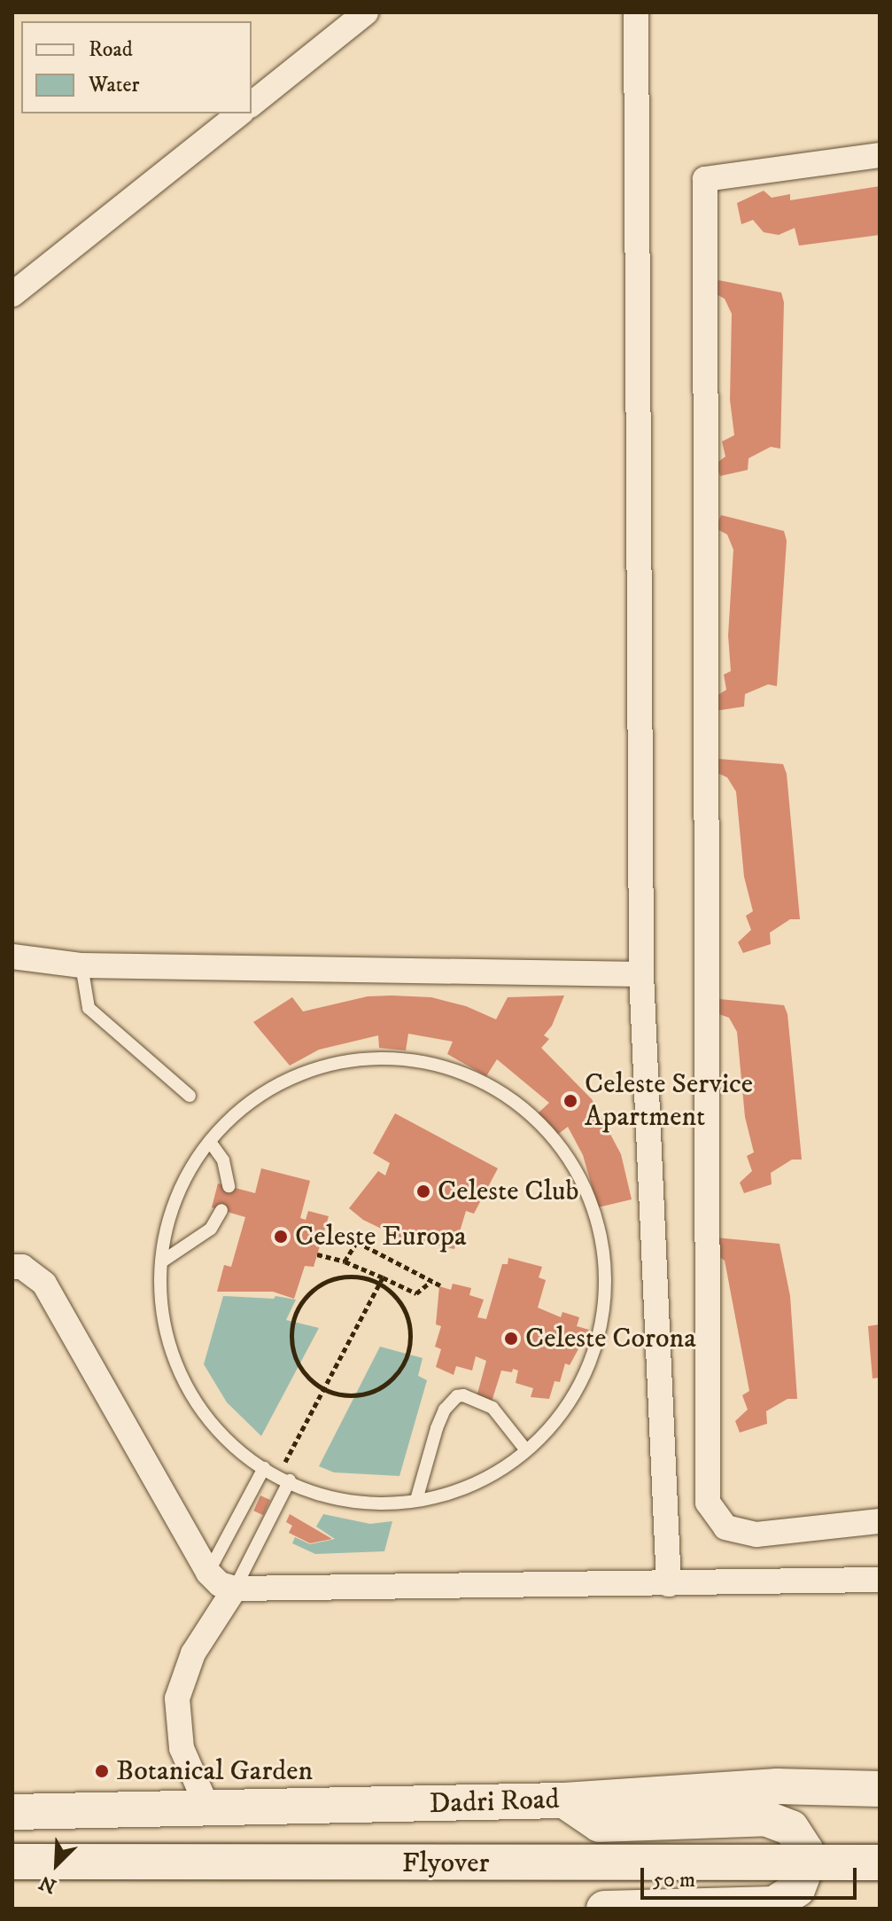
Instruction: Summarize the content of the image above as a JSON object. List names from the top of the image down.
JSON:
{
  "streets": {
    "main road": ["Dadri Road", "Flyover"]
  },
  "places": [
    "Celeste Service Apartment",
    "Celeste Club",
    "Celeste Europa",
    "Celeste Corona",
    "Botanical Garden"
  ],
  "legend": ["Road", "Water"],
  "scale_bar": "50 m",
  "north": "bottom left"
}
